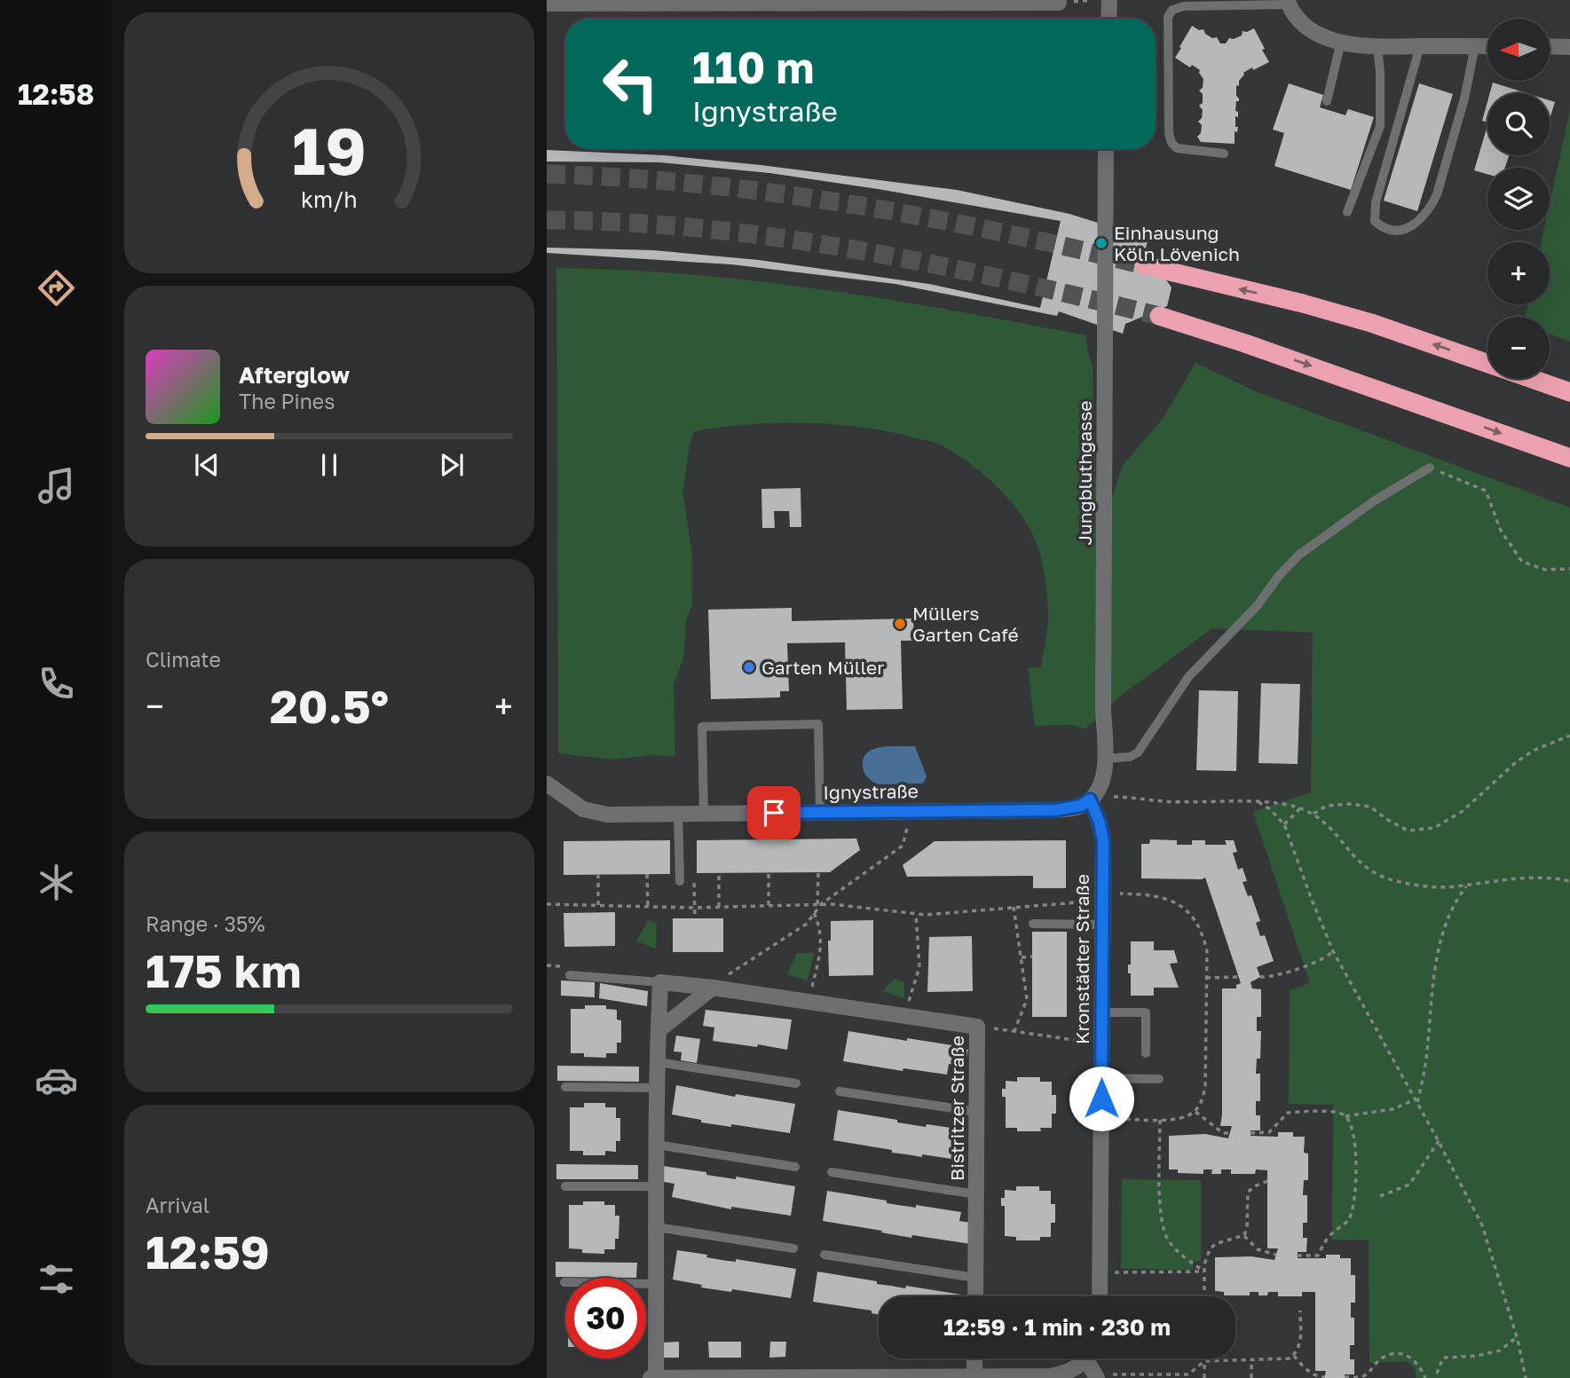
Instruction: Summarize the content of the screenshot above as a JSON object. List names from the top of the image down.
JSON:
{
  "streets": {
    "street": [
      "Jungbluthgasse",
      "Ignystraße",
      "Kronstädter Straße",
      "Bistritzer Straße"
    ]
  },
  "crossings": [
    ["Jungbluthgasse", "Ignystraße"],
    ["Jungbluthgasse", "Kronstädter Straße"],
    ["Ignystraße", "Kronstädter Straße"]
  ],
  "places": ["Einhausung Köln Lövenich", "Müllers Garten Café", "Garten Müller"],
  "north": "left",
  "page": {
    "tabs": "12:58",
    "map_buttons": ["+", "−"],
    "turn": ["110 m", "Ignystraße"],
    "song": ["Afterglow", "The Pines"],
    "tile": [
      "Climate",
      ["Range · 35%", "175 km"],
      ["Arrival", "12:59"]
    ],
    "heat": ["−", "20.5°", "+"],
    "limit": "30",
    "trip": "12:59 · 1 min · 230 m",
    "gauge": ["19", "km/h"]
  }
}
